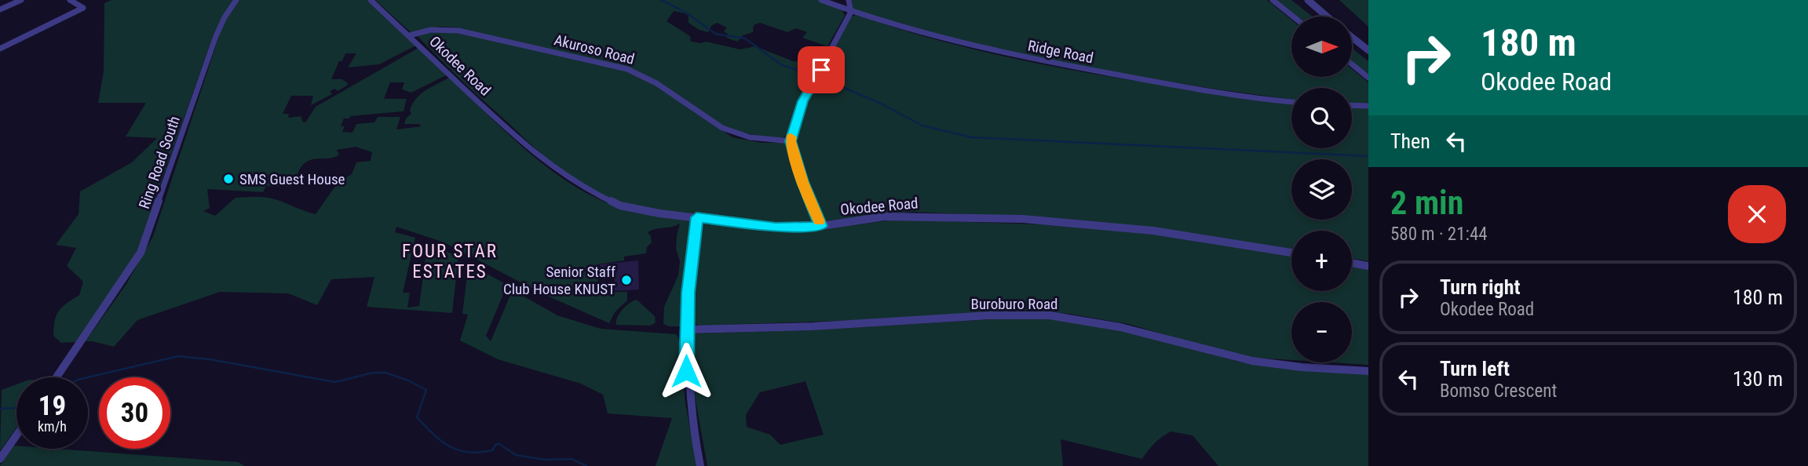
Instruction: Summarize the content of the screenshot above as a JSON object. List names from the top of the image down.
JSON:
{
  "streets": {
    "street": [
      "Akuroso Road",
      "Ridge Road",
      "Okodee Road",
      "Ring Road South",
      "Buroburo Road"
    ]
  },
  "crossings": [
    ["Akuroso Road", "Okodee Road"]
  ],
  "districts": ["FOUR STAR ESTATES"],
  "places": ["SMS Guest House", "Senior Staff Club House KNUST"],
  "north": "right",
  "page": {
    "turn": ["180 m", "Okodee Road"],
    "map_buttons": ["+", "−"],
    "then": "Then",
    "heading": ["2 min", "580 m · 21:44"],
    "list": [
      {
        "name": "Turn right",
        "note": "Okodee Road",
        "value": "180 m"
      },
      {
        "name": "Turn left",
        "note": "Bomso Crescent",
        "value": "130 m"
      }
    ],
    "speed": "19 km/h",
    "limit": "30"
  }
}
